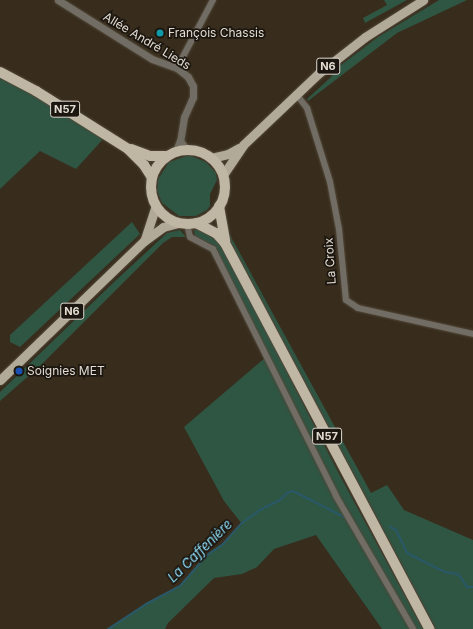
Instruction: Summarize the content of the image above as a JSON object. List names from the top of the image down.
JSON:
{
  "streets": {
    "highway": ["N57"],
    "main road": ["N6"],
    "street": ["Allée André Lieds", "La Croix"]
  },
  "crossings": [
    ["Allée André Lieds", "N6"],
    ["Allée André Lieds", "N57"],
    ["N6", "N57"],
    ["N6", "La Croix"]
  ],
  "water": ["La Caffenière"],
  "places": ["François Chassis", "Soignies MET"]
}
